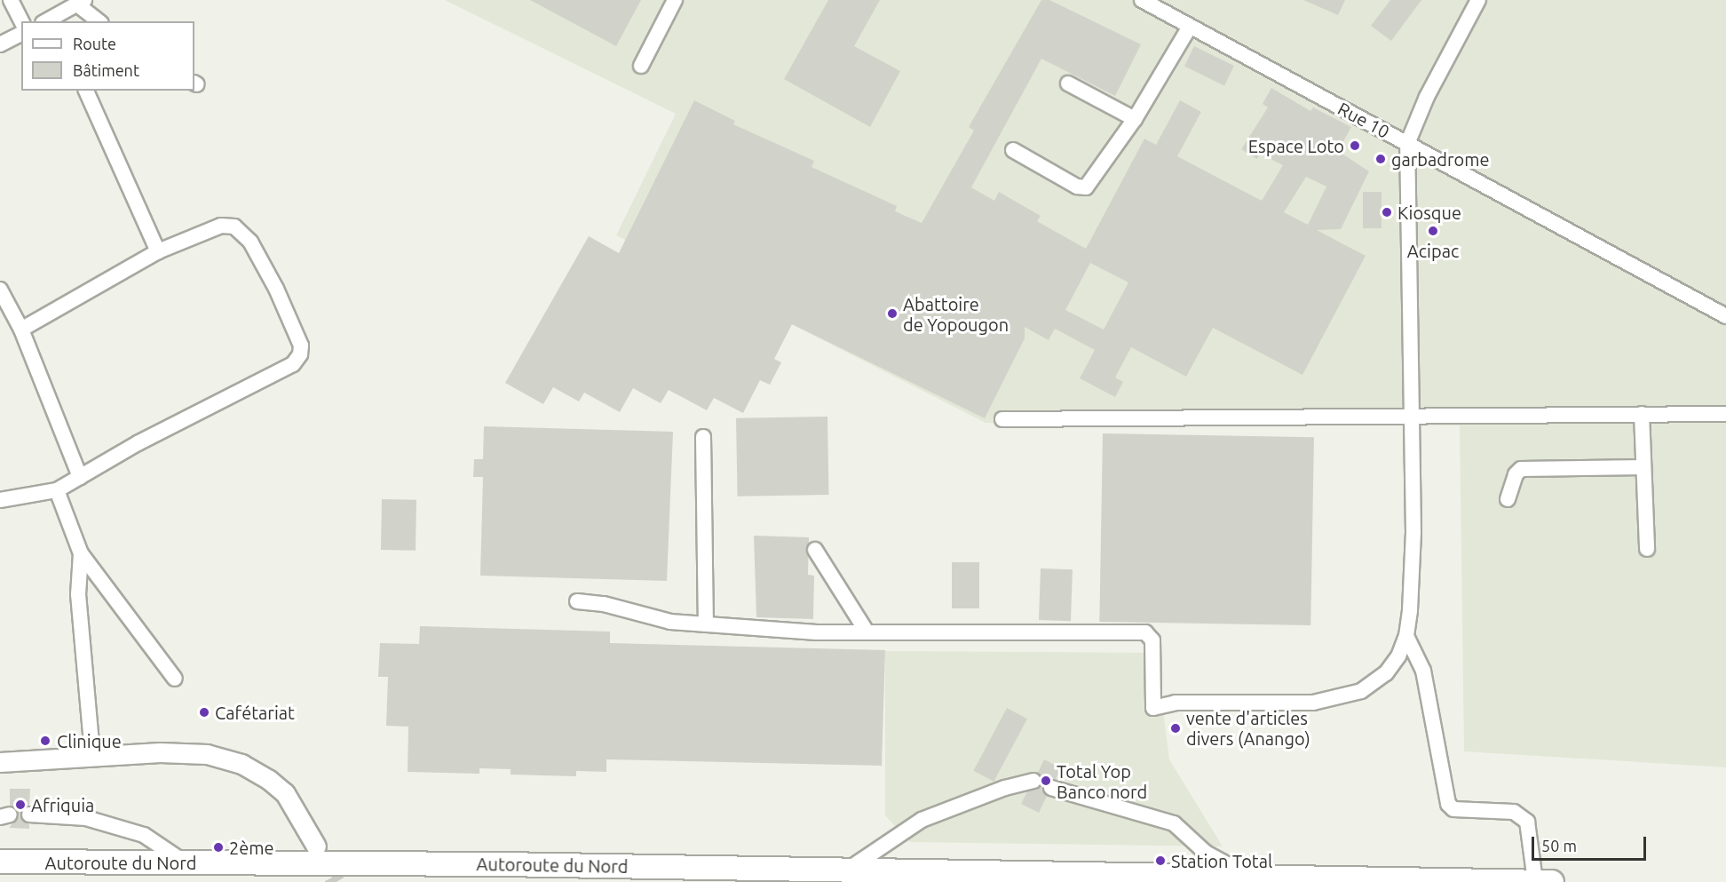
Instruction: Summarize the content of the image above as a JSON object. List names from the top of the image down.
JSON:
{
  "streets": {
    "highway": ["Autoroute du Nord"],
    "street": ["Rue 10"]
  },
  "places": [
    "Espace Loto",
    "garbadrome",
    "Kiosque",
    "Acipac",
    "Abattoire de Yopougon",
    "Cafétariat",
    "vente d'articles divers (Anango)",
    "Clinique",
    "Total Yop Banco nord",
    "Afriquia",
    "2ème",
    "Station Total"
  ],
  "legend": ["Route", "Bâtiment"],
  "scale_bar": "50 m"
}
